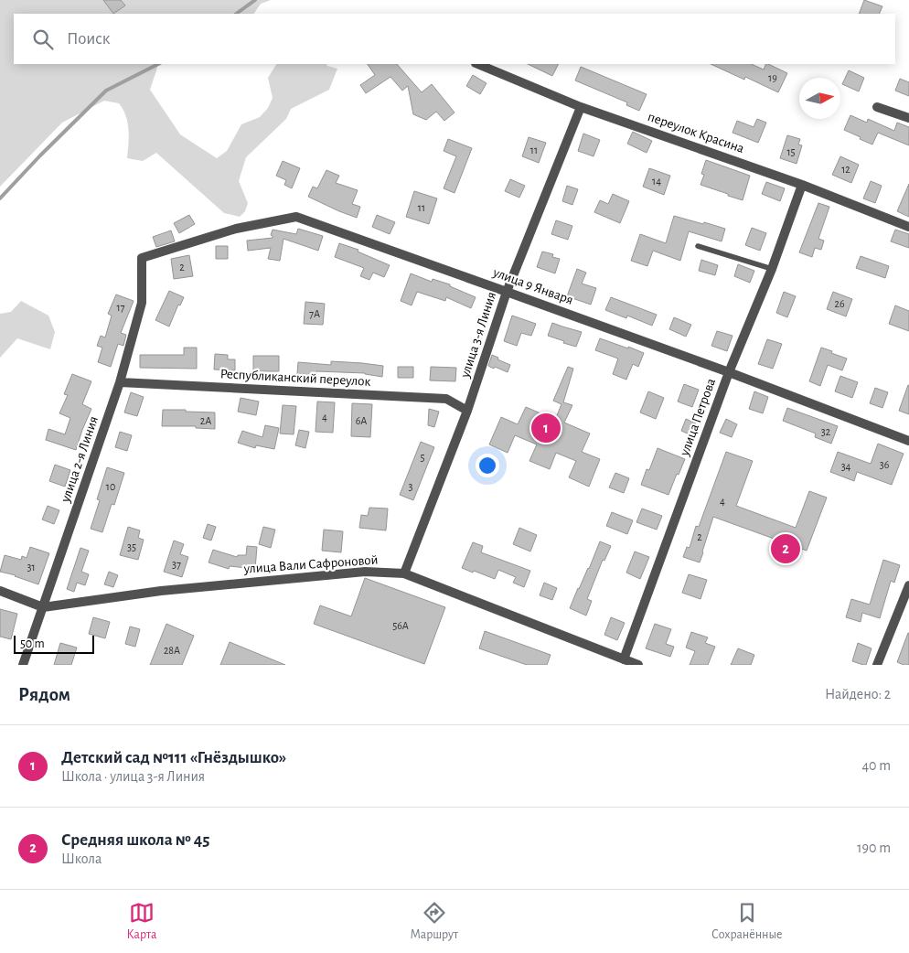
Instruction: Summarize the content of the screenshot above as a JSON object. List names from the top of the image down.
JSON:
{
  "streets": {
    "street": [
      "переулок Красина",
      "улица 9 Января",
      "улица 3-я Линия",
      "Республиканский переулок",
      "улица Петрова",
      "улица 2-я Линия",
      "улица Вали Сафроновой"
    ]
  },
  "crossings": [
    ["переулок Красина", "улица 3-я Линия"],
    ["переулок Красина", "улица Петрова"],
    ["улица 9 Января", "улица 3-я Линия"],
    ["улица 9 Января", "улица Петрова"],
    ["улица 9 Января", "улица 2-я Линия"],
    ["улица 3-я Линия", "Республиканский переулок"],
    ["улица 3-я Линия", "улица Вали Сафроновой"],
    ["Республиканский переулок", "улица 2-я Линия"],
    ["улица Петрова", "улица Вали Сафроновой"],
    ["улица 2-я Линия", "улица Вали Сафроновой"]
  ],
  "house_numbers": [
    "19",
    "11",
    "15",
    "12",
    "14",
    "11",
    "2",
    "26",
    "17",
    "7А",
    "4",
    "2А",
    "6А",
    "32",
    "5",
    "36",
    "34",
    "10",
    "3",
    "4",
    "2",
    "35",
    "37",
    "31",
    "56А",
    "28А"
  ],
  "scale_bar": "50 m",
  "north": "right",
  "page": {
    "search": "Поиск",
    "pins": ["1", "2"],
    "scale": "50 m",
    "heading": ["Рядом", "Найдено: 2"],
    "list": [
      {
        "mark": "1",
        "name": "Детский сад №111 «Гнёздышко»",
        "note": "Школа · улица 3-я Линия",
        "value": "40 m"
      },
      {
        "mark": "2",
        "name": "Средняя школа № 45",
        "note": "Школа",
        "value": "190 m"
      }
    ],
    "nav": ["Карта", "Маршрут", "Сохранённые"]
  }
}
